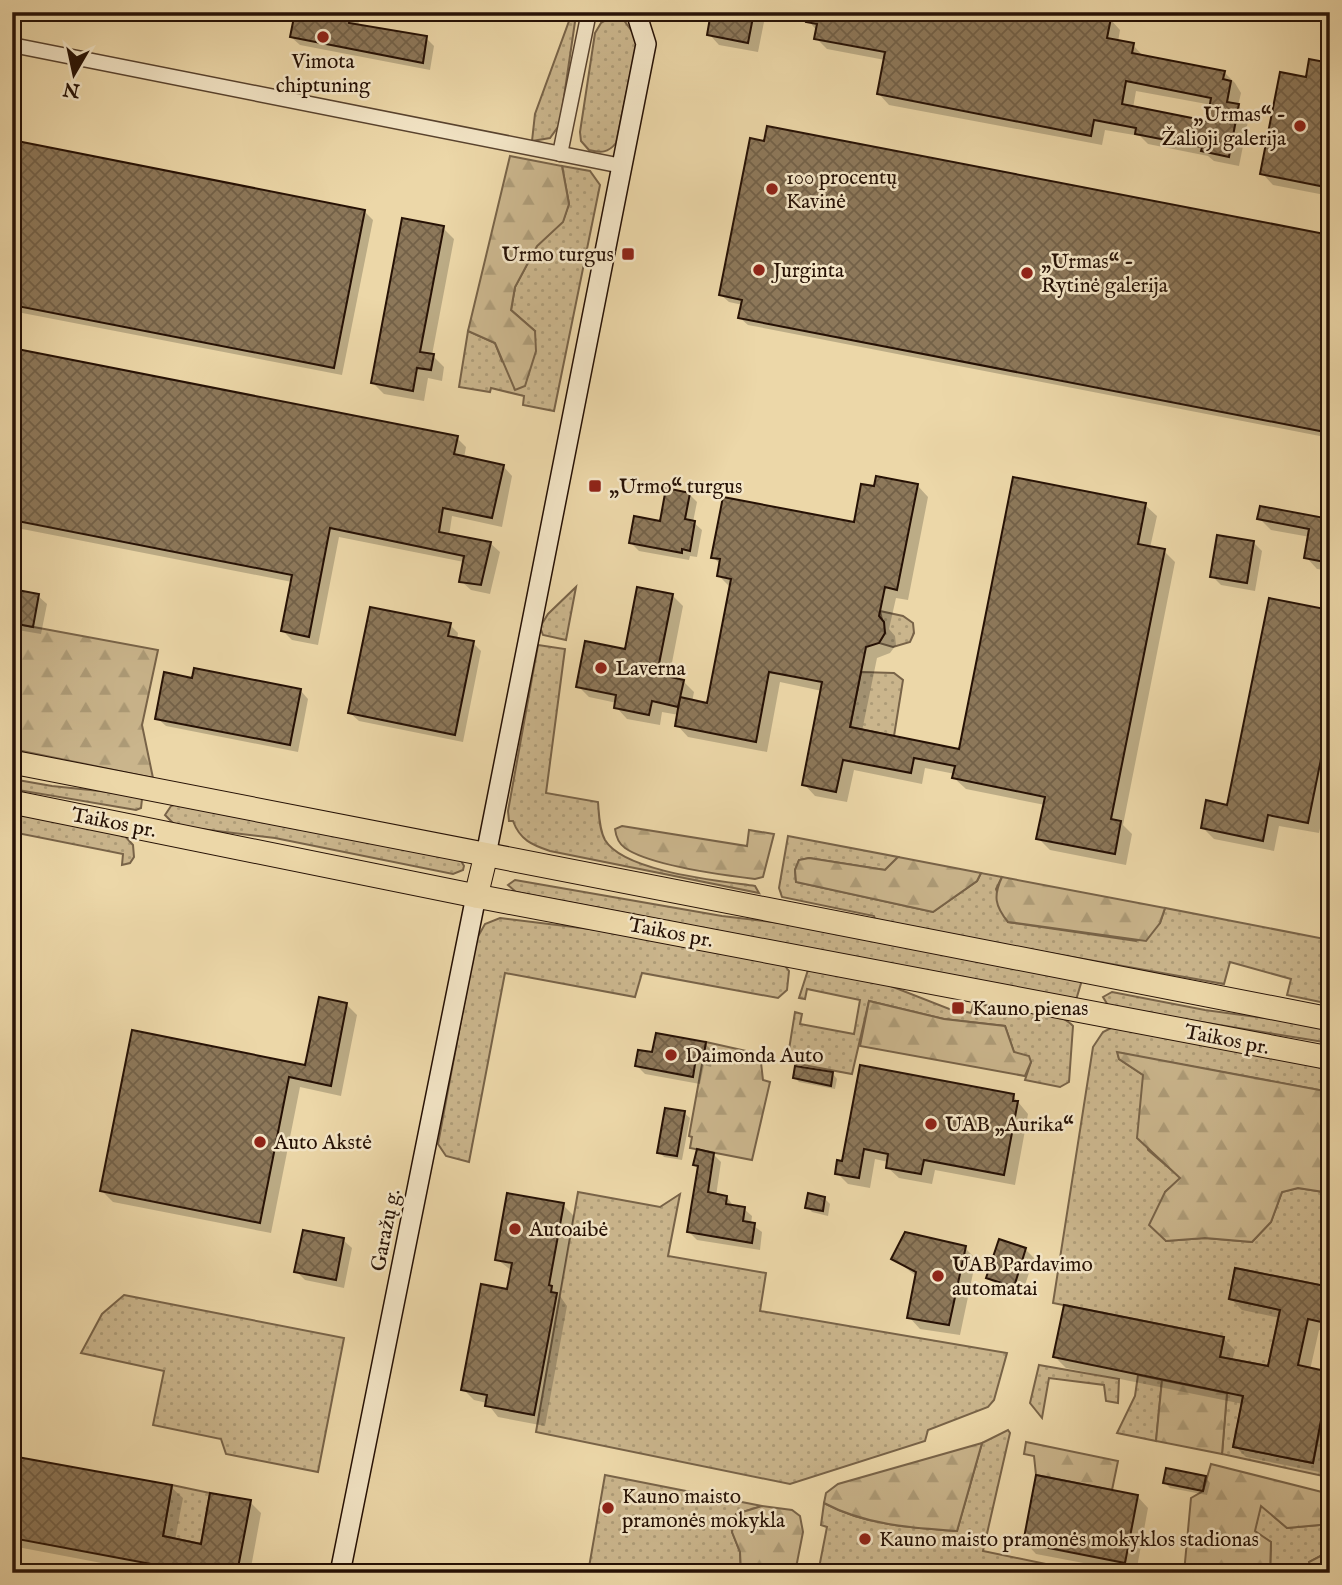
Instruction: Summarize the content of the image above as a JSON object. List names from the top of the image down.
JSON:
{
  "streets": {
    "main road": ["Taikos pr."],
    "street": ["Garažų g."]
  },
  "crossings": [
    ["Taikos pr.", "Garažų g."]
  ],
  "places": {
    "other": [
      "Vimota chiptuning",
      "„Urmas“ - Žalioji galerija",
      "100 procentų Kavinė",
      "Jurginta",
      "„Urmas“ - Rytinė galerija",
      "Laverna",
      "Daimonda Auto",
      "UAB „Aurika“",
      "Auto Akstė",
      "Autoaibė",
      "UAB Pardavimo automatai",
      "Kauno maisto pramonės mokykla",
      "Kauno maisto pramonės mokyklos stadionas"
    ],
    "transit": ["Urmo turgus", "„Urmo“ turgus", "Kauno pienas"]
  },
  "north": "bottom"
}
